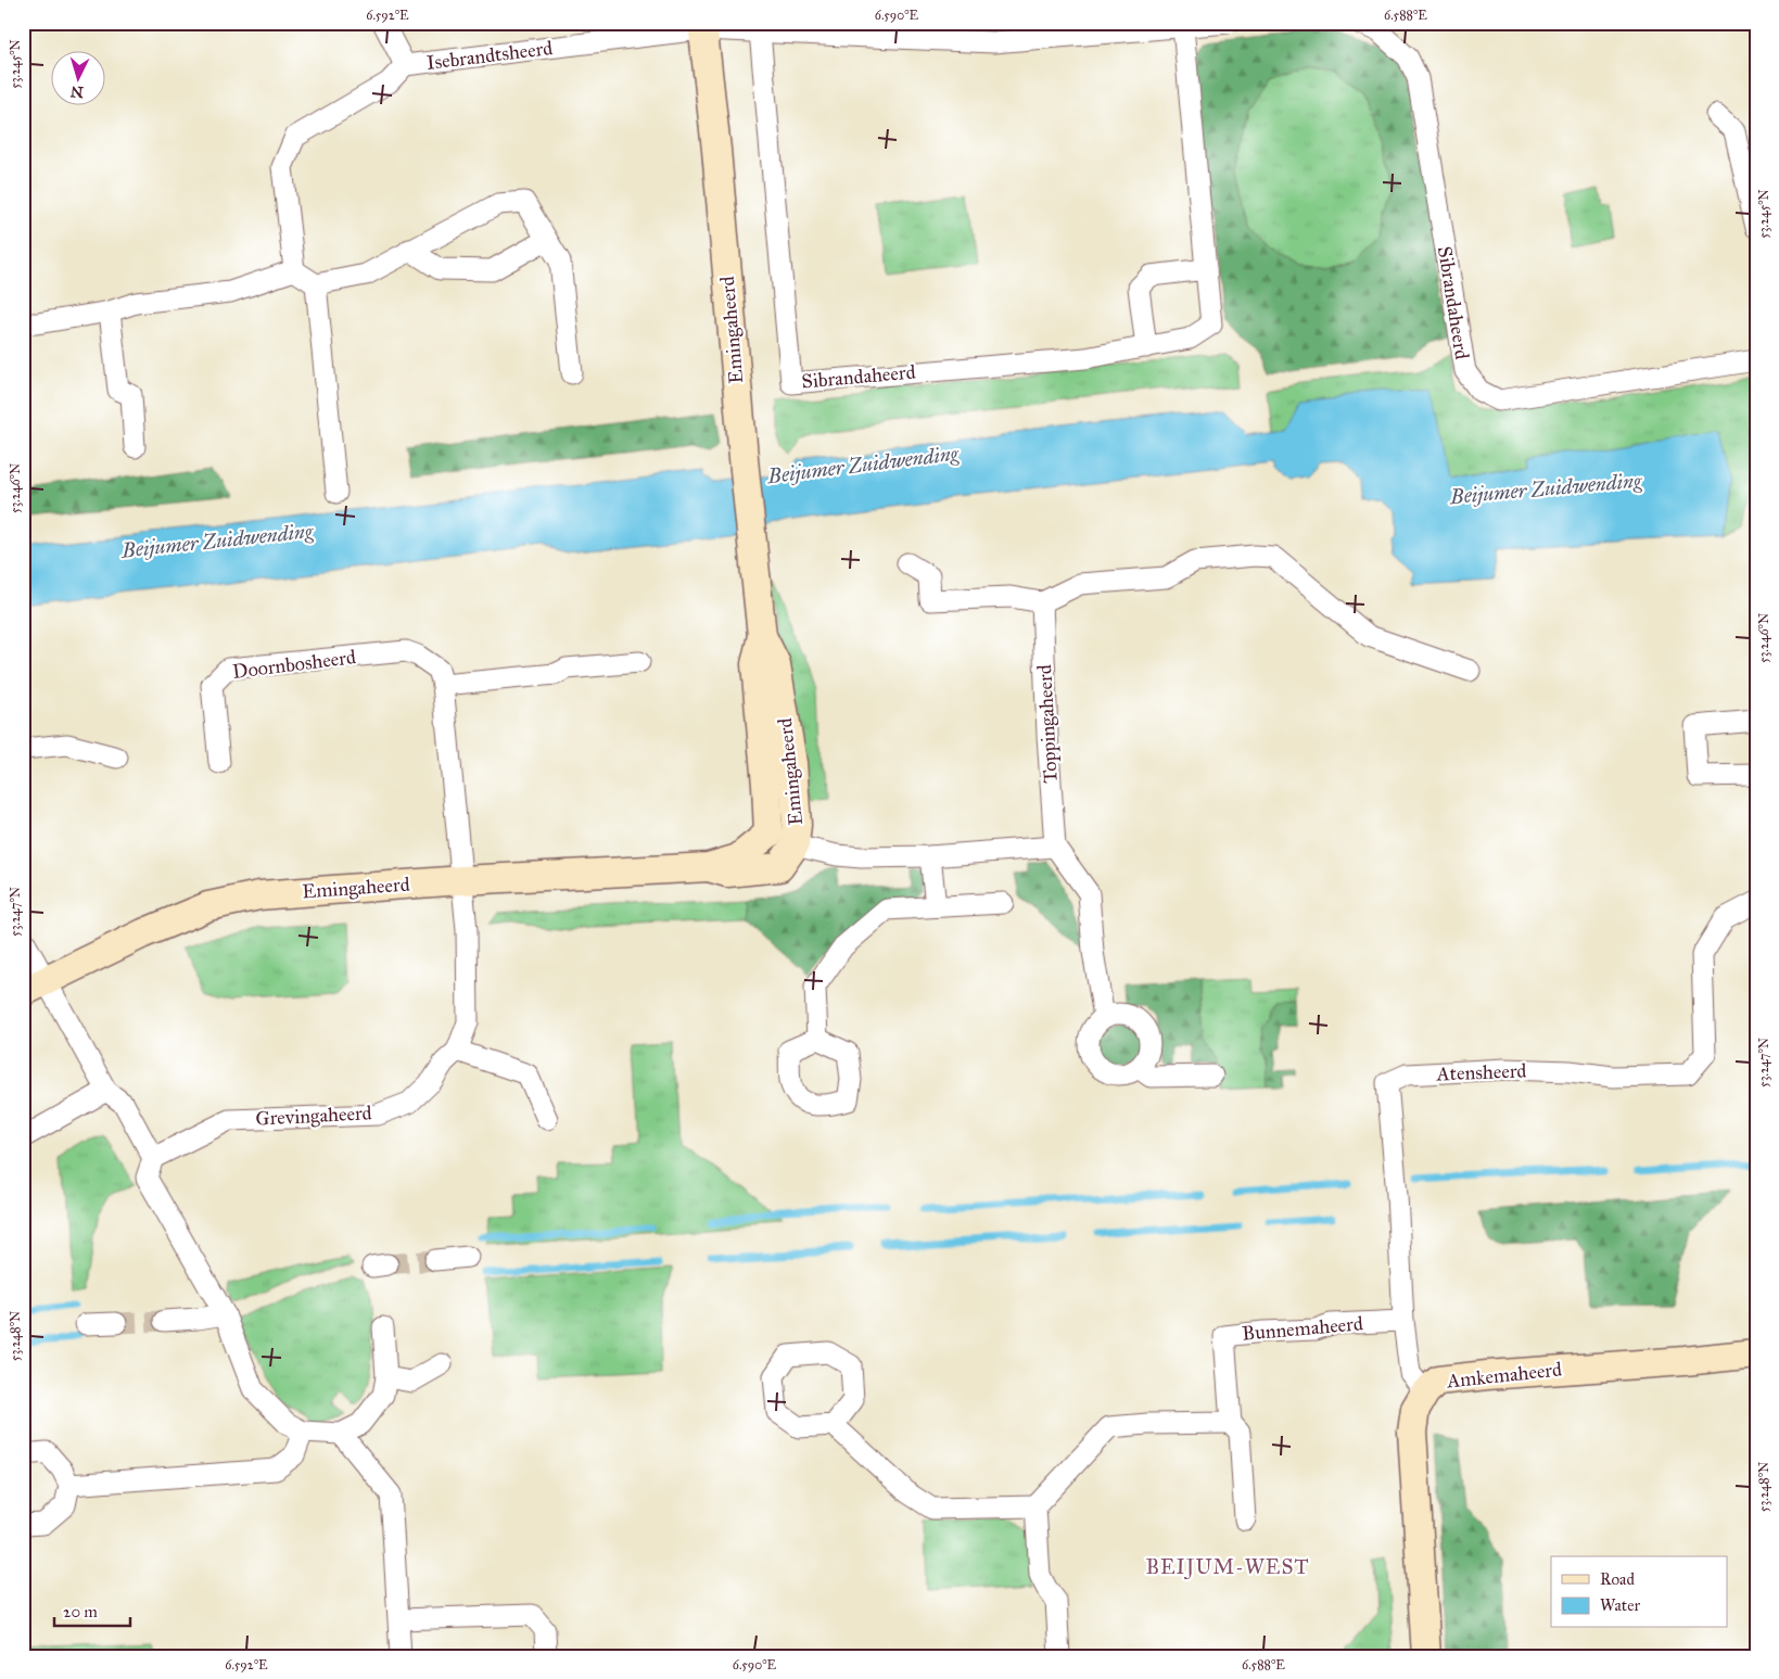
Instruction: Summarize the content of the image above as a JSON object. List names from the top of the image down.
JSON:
{
  "streets": {
    "street": [
      "Isebrandtsheerd",
      "Sibrandaheerd",
      "Emingaheerd",
      "Doornbosheerd",
      "Toppingaheerd",
      "Atensheerd",
      "Grevingaheerd",
      "Bunnemaheerd",
      "Amkemaheerd"
    ]
  },
  "crossings": [
    ["Isebrandtsheerd", "Emingaheerd"],
    ["Emingaheerd", "Doornbosheerd"],
    ["Emingaheerd", "Grevingaheerd"],
    ["Doornbosheerd", "Grevingaheerd"],
    ["Atensheerd", "Bunnemaheerd"],
    ["Atensheerd", "Amkemaheerd"]
  ],
  "districts": ["BEIJUM-WEST"],
  "water": ["Beijumer Zuidwending"],
  "legend": ["Road", "Water"],
  "scale_bar": "20 m",
  "north": "bottom",
  "coordinates": [
    "6.592°E",
    "6.590°E",
    "6.588°E",
    "53.245°N",
    "53.246°N",
    "53.247°N",
    "53.248°N"
  ]
}
